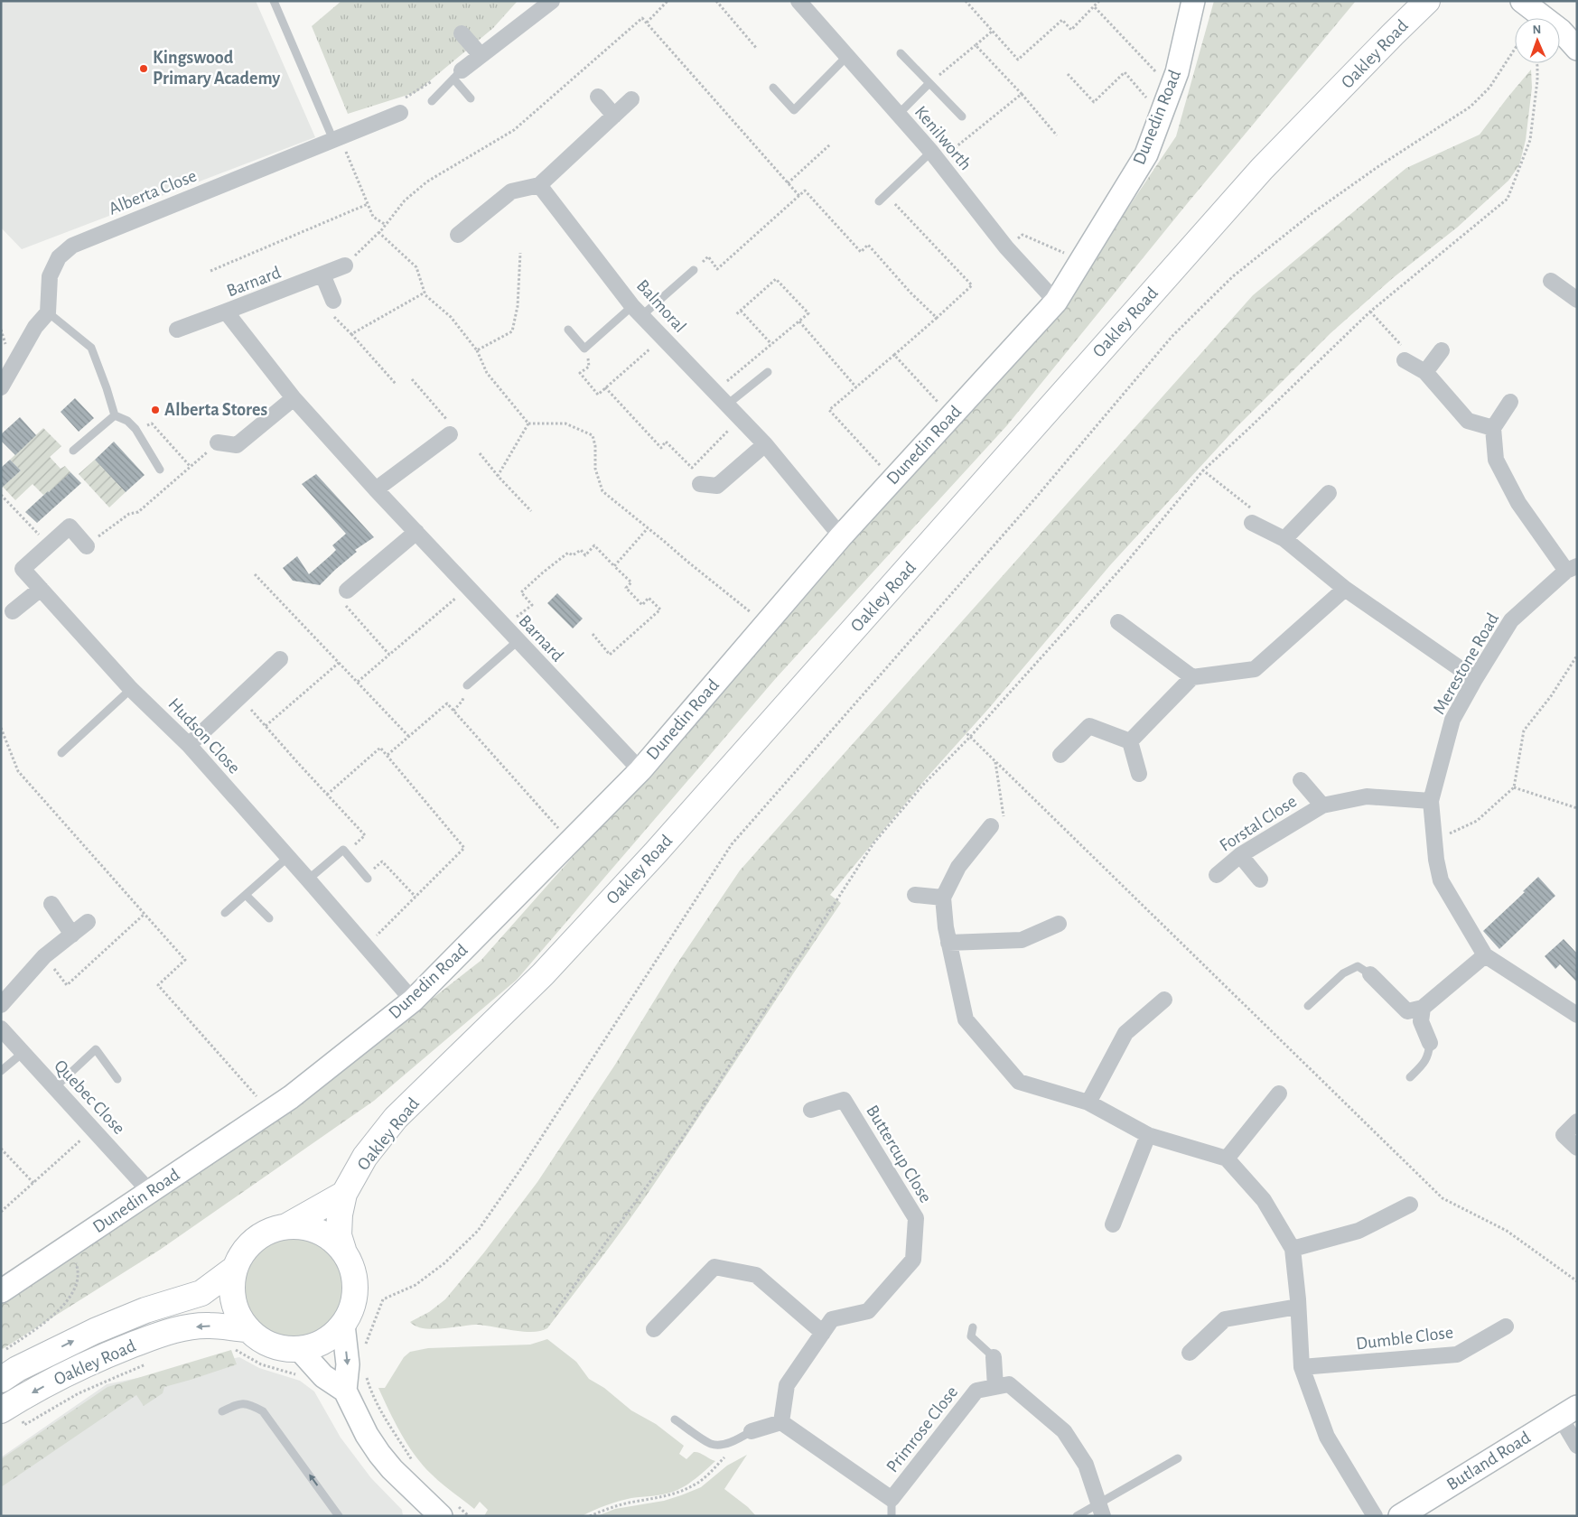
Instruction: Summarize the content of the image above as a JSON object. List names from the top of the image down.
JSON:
{
  "streets": {
    "main road": ["Oakley Road"],
    "street": [
      "Dunedin Road",
      "Kenilworth",
      "Alberta Close",
      "Barnard",
      "Balmoral",
      "Merestone Road",
      "Hudson Close",
      "Forstal Close",
      "Quebec Close",
      "Buttercup Close",
      "Dumble Close",
      "Primrose Close",
      "Butland Road"
    ]
  },
  "crossings": [
    ["Dunedin Road", "Kenilworth"],
    ["Dunedin Road", "Barnard"],
    ["Dunedin Road", "Balmoral"],
    ["Dunedin Road", "Hudson Close"],
    ["Dunedin Road", "Quebec Close"],
    ["Merestone Road", "Forstal Close"]
  ],
  "places": ["Kingswood Primary Academy", "Alberta Stores"],
  "north": "top"
}
